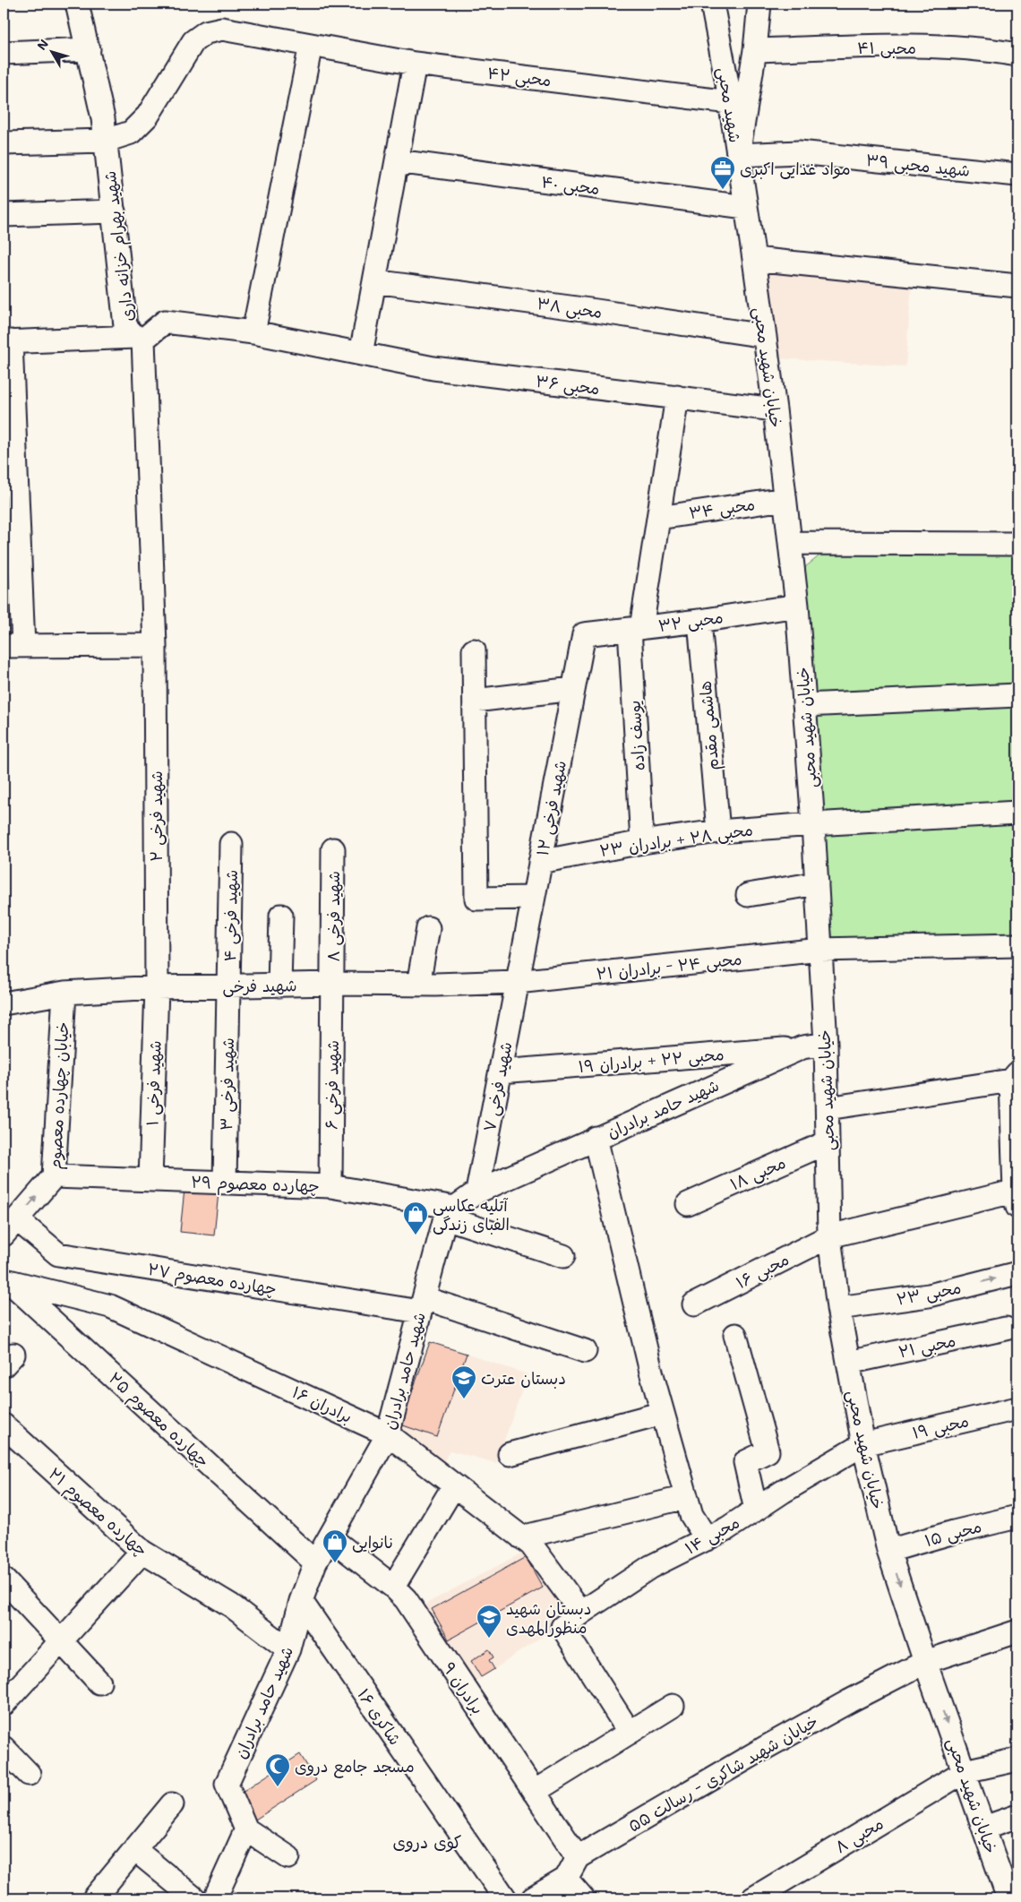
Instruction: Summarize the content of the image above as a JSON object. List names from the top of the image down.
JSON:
{
  "streets": {
    "street": [
      "محبی ۴۱",
      "محبی ۴۲",
      "شهید محبی",
      "شهید محبی ۳۹",
      "محبی ۴۰",
      "شهید بهرام خزانه داری",
      "محبی ۳۸",
      "خیابان شهید محبی",
      "محبی ۳۶",
      "محبی ۳۴",
      "محبی ۳۲",
      "هاشمی مقدم",
      "یوسف زاده",
      "شهید فرخی ۱۲",
      "شهید فرخی ۲",
      "محبی ۲۸ + برادران ۲۳",
      "شهید فرخی ۴",
      "شهید فرخی ۸",
      "محبی ۲۴ - برادران ۲۱",
      "شهید فرخی",
      "محبی ۲۲ + برادران ۱۹",
      "شهید فرخی ۱",
      "شهید فرخی ۳",
      "شهید فرخی ۶",
      "شهید فرخی ۷",
      "خیابان چهارده معصوم",
      "شهید حامد برادران",
      "محبی ۱۸",
      "چهارده معصوم ۲۹",
      "محبی ۱۶",
      "چهارده معصوم ۲۷",
      "محبی ۲۳",
      "محبی ۲۱",
      "برادران ۱۶",
      "چهارده معصوم ۲۵",
      "محبی ۱۹",
      "چهارده معصوم ۲۱",
      "محبی ۱۵",
      "محبی ۱۴",
      "برادران ۹",
      "شاکری ۱۶",
      "خیابان شهید شاکری - رسالت ۵۵",
      "محبی ۸"
    ]
  },
  "crossings": [
    ["محبی ۴۲", "شهید محبی"],
    ["محبی ۴۲", "شهید بهرام خزانه داری"],
    ["شهید محبی", "شهید محبی ۳۹"],
    ["شهید محبی", "محبی ۴۰"],
    ["شهید محبی", "خیابان شهید محبی"],
    ["شهید بهرام خزانه داری", "محبی ۳۶"],
    ["شهید بهرام خزانه داری", "شهید فرخی ۲"],
    ["محبی ۳۸", "خیابان شهید محبی"],
    ["خیابان شهید محبی", "محبی ۳۶"],
    ["خیابان شهید محبی", "محبی ۳۴"],
    ["خیابان شهید محبی", "محبی ۳۲"],
    ["خیابان شهید محبی", "محبی ۲۸ + برادران ۲۳"],
    ["خیابان شهید محبی", "محبی ۲۴ - برادران ۲۱"],
    ["خیابان شهید محبی", "شهید حامد برادران"],
    ["خیابان شهید محبی", "محبی ۱۸"],
    ["خیابان شهید محبی", "محبی ۱۶"],
    ["خیابان شهید محبی", "محبی ۲۳"],
    ["خیابان شهید محبی", "محبی ۲۱"],
    ["خیابان شهید محبی", "محبی ۱۹"],
    ["خیابان شهید محبی", "محبی ۱۵"],
    ["خیابان شهید محبی", "محبی ۱۴"],
    ["خیابان شهید محبی", "خیابان شهید شاکری - رسالت ۵۵"],
    ["خیابان شهید محبی", "محبی ۸"],
    ["محبی ۳۶", "یوسف زاده"],
    ["محبی ۳۴", "یوسف زاده"],
    ["محبی ۳۲", "هاشمی مقدم"],
    ["محبی ۳۲", "یوسف زاده"],
    ["محبی ۳۲", "شهید فرخی ۱۲"],
    ["هاشمی مقدم", "محبی ۲۸ + برادران ۲۳"],
    ["یوسف زاده", "محبی ۲۸ + برادران ۲۳"],
    ["شهید فرخی ۱۲", "محبی ۲۸ + برادران ۲۳"],
    ["شهید فرخی ۱۲", "محبی ۲۴ - برادران ۲۱"],
    ["شهید فرخی ۱۲", "شهید فرخی"],
    ["شهید فرخی ۱۲", "شهید فرخی ۷"],
    ["شهید فرخی ۲", "شهید فرخی"],
    ["شهید فرخی ۲", "شهید فرخی ۱"],
    ["شهید فرخی ۴", "شهید فرخی"],
    ["شهید فرخی ۴", "شهید فرخی ۳"],
    ["شهید فرخی ۸", "شهید فرخی"],
    ["شهید فرخی ۸", "شهید فرخی ۶"],
    ["محبی ۲۴ - برادران ۲۱", "شهید فرخی"],
    ["محبی ۲۴ - برادران ۲۱", "شهید فرخی ۷"],
    ["شهید فرخی", "شهید فرخی ۱"],
    ["شهید فرخی", "شهید فرخی ۳"],
    ["شهید فرخی", "شهید فرخی ۶"],
    ["شهید فرخی", "شهید فرخی ۷"],
    ["شهید فرخی", "خیابان چهارده معصوم"],
    ["محبی ۲۲ + برادران ۱۹", "شهید فرخی ۷"],
    ["محبی ۲۲ + برادران ۱۹", "شهید حامد برادران"],
    ["شهید فرخی ۱", "چهارده معصوم ۲۹"],
    ["شهید فرخی ۳", "چهارده معصوم ۲۹"],
    ["شهید فرخی ۶", "چهارده معصوم ۲۹"],
    ["شهید فرخی ۷", "شهید حامد برادران"],
    ["خیابان چهارده معصوم", "چهارده معصوم ۲۹"],
    ["خیابان چهارده معصوم", "چهارده معصوم ۲۷"],
    ["شهید حامد برادران", "چهارده معصوم ۲۹"],
    ["شهید حامد برادران", "چهارده معصوم ۲۷"],
    ["شهید حامد برادران", "برادران ۱۶"],
    ["شهید حامد برادران", "چهارده معصوم ۲۵"],
    ["شهید حامد برادران", "چهارده معصوم ۲۱"],
    ["شهید حامد برادران", "برادران ۹"],
    ["شهید حامد برادران", "شاکری ۱۶"],
    ["برادران ۱۶", "چهارده معصوم ۲۵"],
    ["برادران ۱۶", "محبی ۱۴"],
    ["محبی ۱۹", "محبی ۱۴"],
    ["برادران ۹", "خیابان شهید شاکری - رسالت ۵۵"]
  ],
  "districts": ["کوی دروی"],
  "places": {
    "office": ["مواد غذایی اکبری"],
    "shop": ["آتلیه عکاسی الفبای زندگی", "نانوایی"],
    "school or university": ["دبستان عترت", "دبستان شهید منظورالمهدی"],
    "mosque": ["مسجد جامع دروی"]
  },
  "north": "top left"
}
